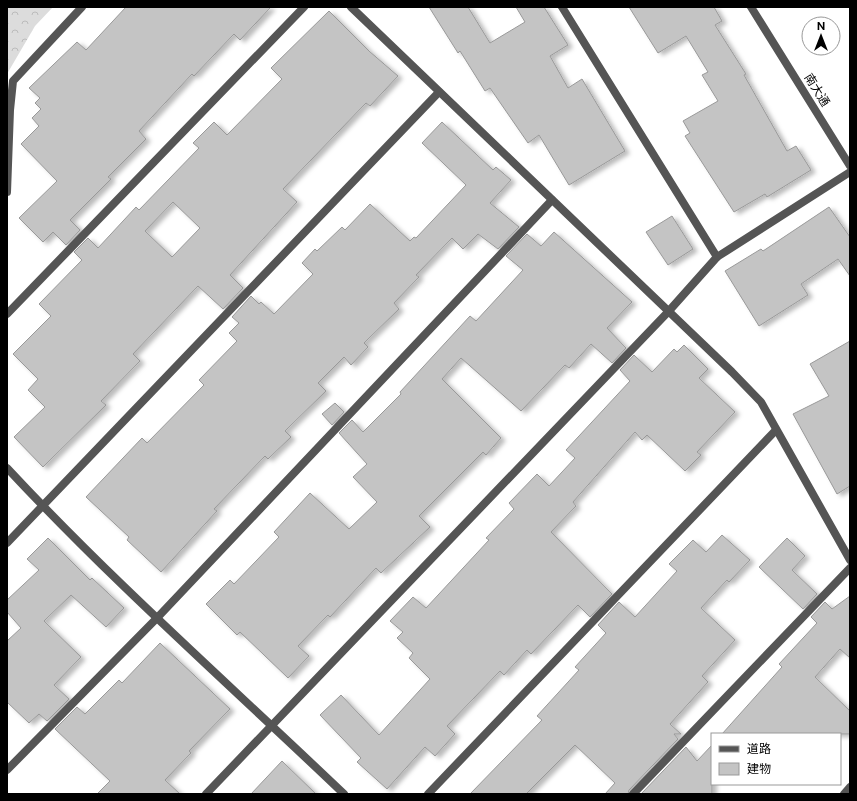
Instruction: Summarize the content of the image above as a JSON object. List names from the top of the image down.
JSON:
{
  "streets": {
    "street": ["南大通"]
  },
  "legend": ["道路", "建物"],
  "north": "top"
}
